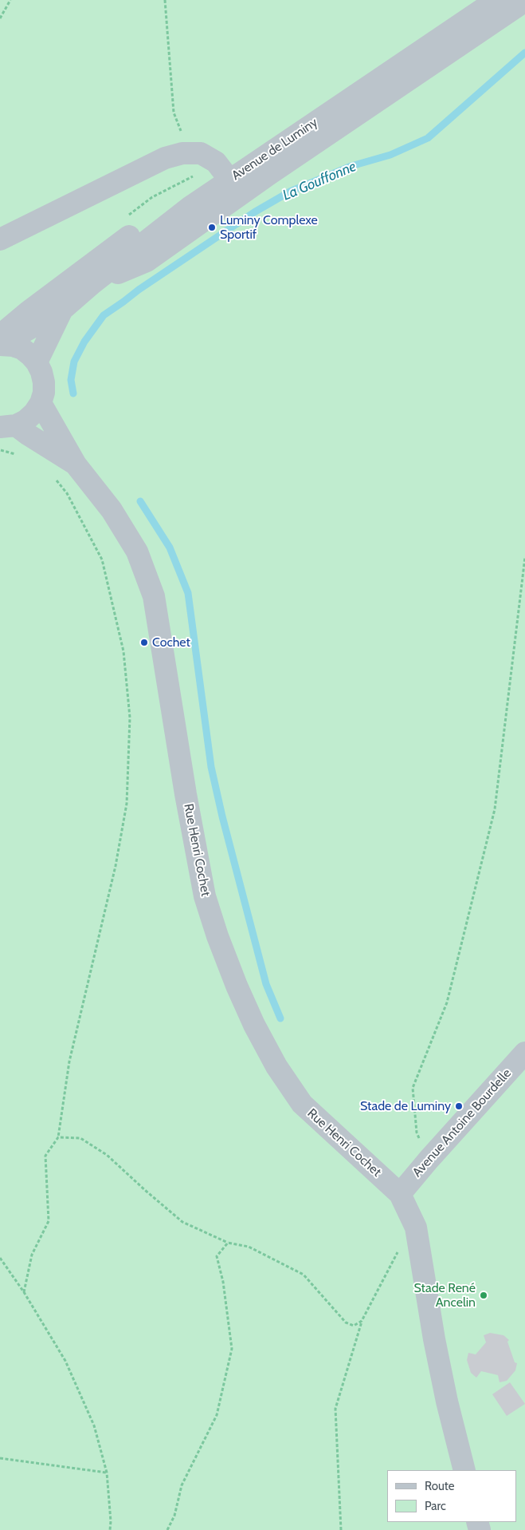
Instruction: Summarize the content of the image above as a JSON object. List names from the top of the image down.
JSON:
{
  "streets": {
    "street": ["Avenue de Luminy", "Rue Henri Cochet", "Avenue Antoine Bourdelle"]
  },
  "crossings": [
    ["Rue Henri Cochet", "Avenue Antoine Bourdelle"]
  ],
  "water": ["La Gouffonne"],
  "places": [
    "Luminy Complexe Sportif",
    "Cochet",
    "Stade de Luminy",
    "Stade René Ancelin"
  ],
  "legend": ["Route", "Parc"]
}
